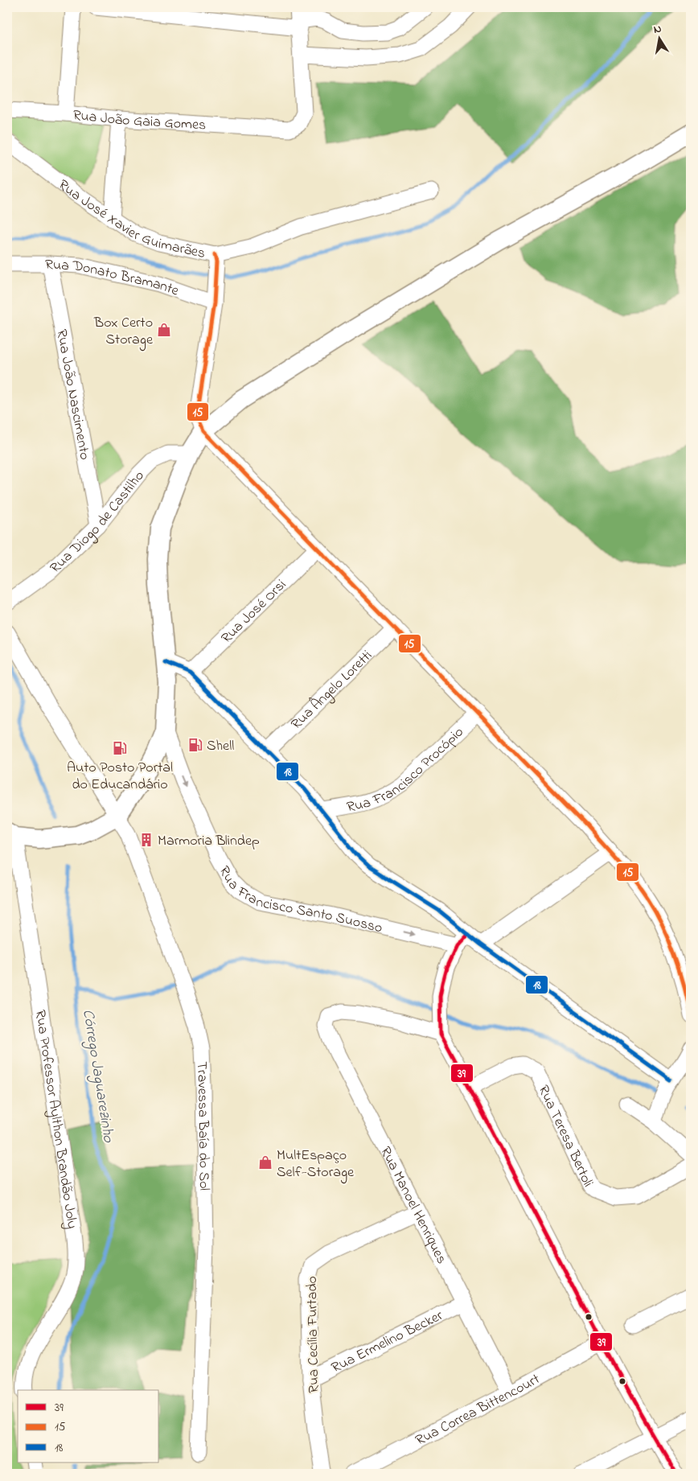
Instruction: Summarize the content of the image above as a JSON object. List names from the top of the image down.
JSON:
{
  "streets": {
    "street": [
      "Rua João Gaia Gomes",
      "Rua José Xavier Guimarães",
      "Rua Donato Bramante",
      "Rua João Nascimento",
      "Rua Diogo de Castilho",
      "Rua José Orsi",
      "Rua Ângelo Loretti",
      "Rua Francisco Procópio",
      "Rua Francisco Santo Suosso",
      "Rua Professor Aylthon Brandão Joly",
      "Travessa Baía do Sol",
      "Rua Teresa Bertoli",
      "Rua Manoel Henriques",
      "Rua Cecília Furtado",
      "Rua Ermelino Becker",
      "Rua Correa Bittencourt"
    ]
  },
  "crossings": [
    ["Rua Donato Bramante", "Rua João Nascimento"],
    ["Rua João Nascimento", "Rua Diogo de Castilho"],
    ["Rua Manoel Henriques", "Rua Cecília Furtado"],
    ["Rua Manoel Henriques", "Rua Ermelino Becker"],
    ["Rua Manoel Henriques", "Rua Correa Bittencourt"],
    ["Rua Cecília Furtado", "Rua Ermelino Becker"]
  ],
  "water": ["Córrego Jaguarezinho"],
  "places": {
    "shop": ["Box Certo Storage", "MultEspaço Self-Storage"],
    "fuel station": ["Shell", "Auto Posto Portal do Educandário"],
    "building": ["Marmoria Blindep"]
  },
  "lines": ["transit line 15", "transit line 18", "transit line 39"],
  "legend": ["39", "15", "18"],
  "north": "top"
}
